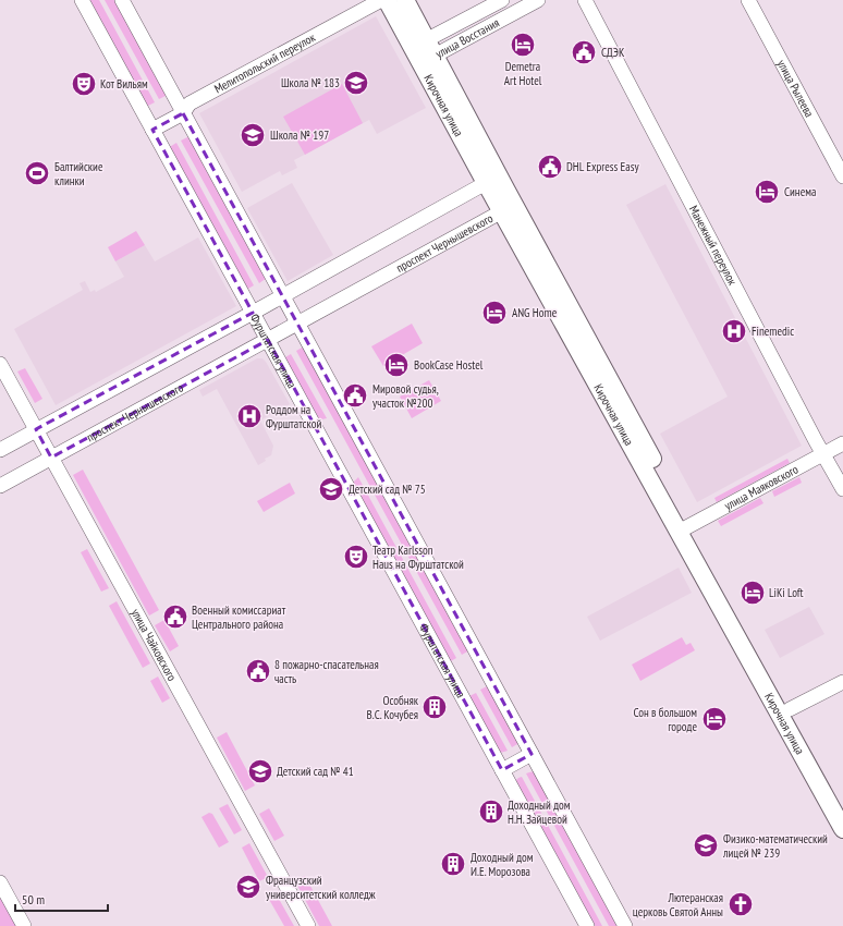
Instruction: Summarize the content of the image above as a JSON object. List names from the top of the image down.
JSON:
{
  "streets": {
    "main road": ["Кирочная улица"],
    "street": [
      "улица Восстания",
      "Мелитопольский переулок",
      "улица Рылеева",
      "проспект Чернышевского",
      "Манежный переулок",
      "Фурштатская улица",
      "улица Маяковского",
      "улица Чайковского"
    ]
  },
  "crossings": [
    ["улица Восстания", "Кирочная улица"],
    ["Мелитопольский переулок", "Фурштатская улица"],
    ["Кирочная улица", "проспект Чернышевского"],
    ["Кирочная улица", "улица Маяковского"],
    ["проспект Чернышевского", "Фурштатская улица"],
    ["проспект Чернышевского", "улица Чайковского"],
    ["Манежный переулок", "улица Маяковского"]
  ],
  "places": {
    "hotel": [
      "Demetra Art Hotel",
      "Синема",
      "ANG Home",
      "BookCase Hostel",
      "LiKi Loft",
      "Сон в большом городе"
    ],
    "public building": [
      "СДЭК",
      "DHL Express Easy",
      "Мировой судья, участок №200",
      "Военный комиссариат Центрального района",
      "8 пожарно-спасательная часть"
    ],
    "school or university": [
      "Школа № 183",
      "Школа № 197",
      "Детский сад № 75",
      "Детский сад № 41",
      "Физико-математический лицей № 239",
      "Французский университетский колледж"
    ],
    "theatre": ["Кот Вильям", "Театр Karlsson Haus на Фурштатской"],
    "sports": ["Балтийские клинки"],
    "hospital": ["Finemedic", "Роддом на Фурштатской"],
    "building": ["Особняк В.С. Кочубея", "Доходный дом Н.Н. Зайцевой", "Доходный дом И.Е. Морозова"],
    "church": ["Лютеранская церковь Святой Анны"]
  },
  "scale_bar": "50 m"
}
